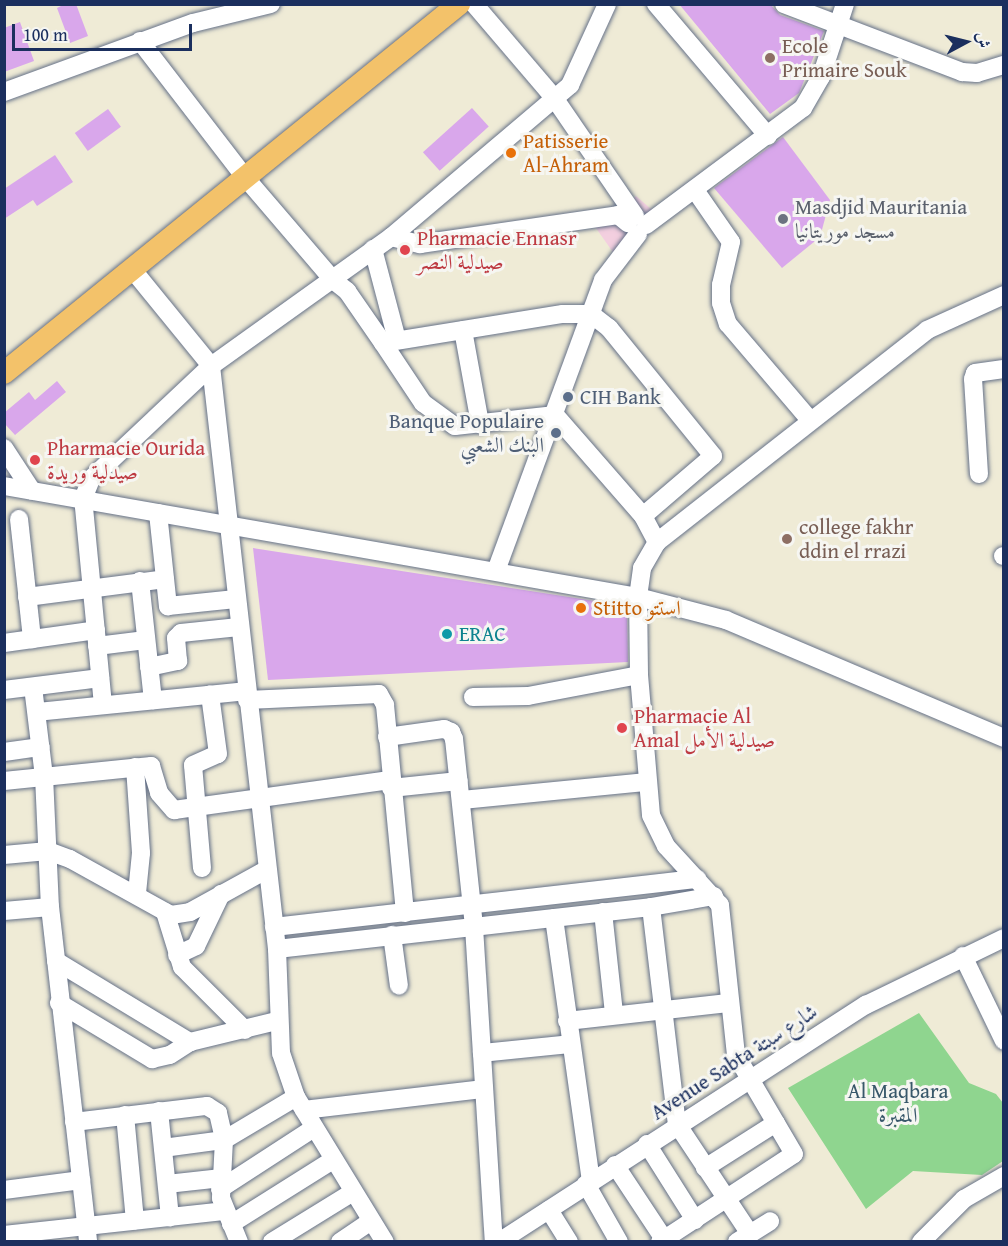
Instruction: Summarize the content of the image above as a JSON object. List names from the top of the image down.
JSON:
{
  "streets": {
    "street": ["Avenue Sabta شارع سبتة"]
  },
  "parks": ["Al Maqbara المقبرة"],
  "places": [
    "Ecole Primaire Souk",
    "Patisserie Al-Ahram",
    "Masdjid Mauritania مسجد موريتانيا",
    "Pharmacie Ennasr صيدلية النصر",
    "CIH Bank",
    "Banque Populaire البنك الشعبي",
    "Pharmacie Ourida صيدلية وريدة",
    "college fakhr ddin el rrazi",
    "Stitto استتو",
    "ERAC",
    "Pharmacie Al Amal صيدلية الأمل"
  ],
  "scale_bar": "100 m",
  "north": "right"
}
